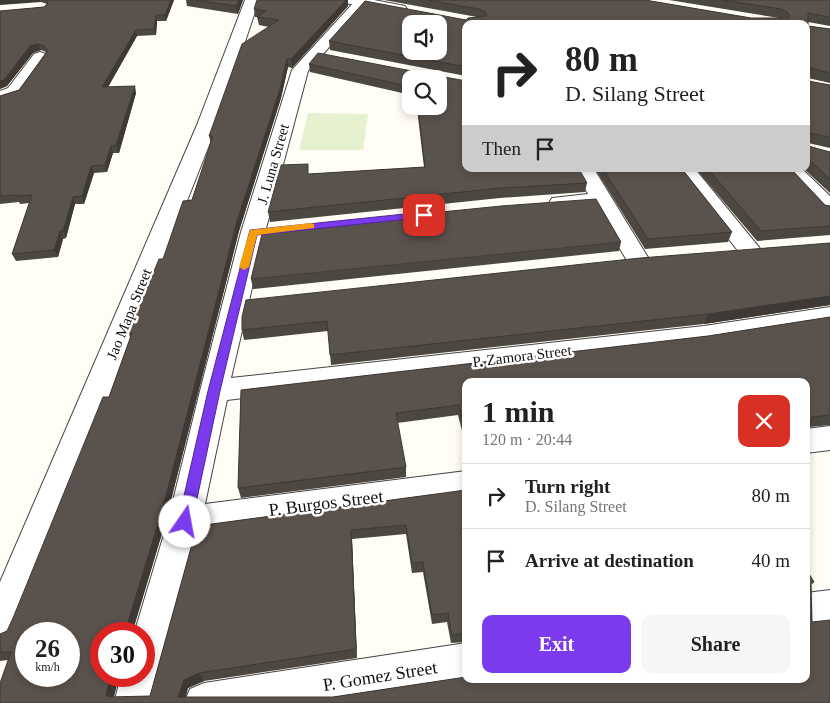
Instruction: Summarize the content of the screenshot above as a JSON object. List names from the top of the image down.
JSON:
{
  "streets": {
    "street": [
      "J. Luna Street",
      "Jao Mapa Street",
      "P. Zamora Street",
      "P. Burgos Street",
      "P. Gomez Street"
    ]
  },
  "crossings": [
    ["J. Luna Street", "P. Zamora Street"],
    ["J. Luna Street", "P. Burgos Street"]
  ],
  "page": {
    "turn": ["80 m", "D. Silang Street"],
    "then": "Then",
    "heading": ["1 min", "120 m · 20:44"],
    "list": [
      {
        "name": "Turn right",
        "note": "D. Silang Street",
        "value": "80 m"
      },
      {
        "name": "Arrive at destination",
        "value": "40 m"
      }
    ],
    "buttons": ["Exit", "Share"],
    "speed": "26 km/h",
    "limit": "30"
  }
}
